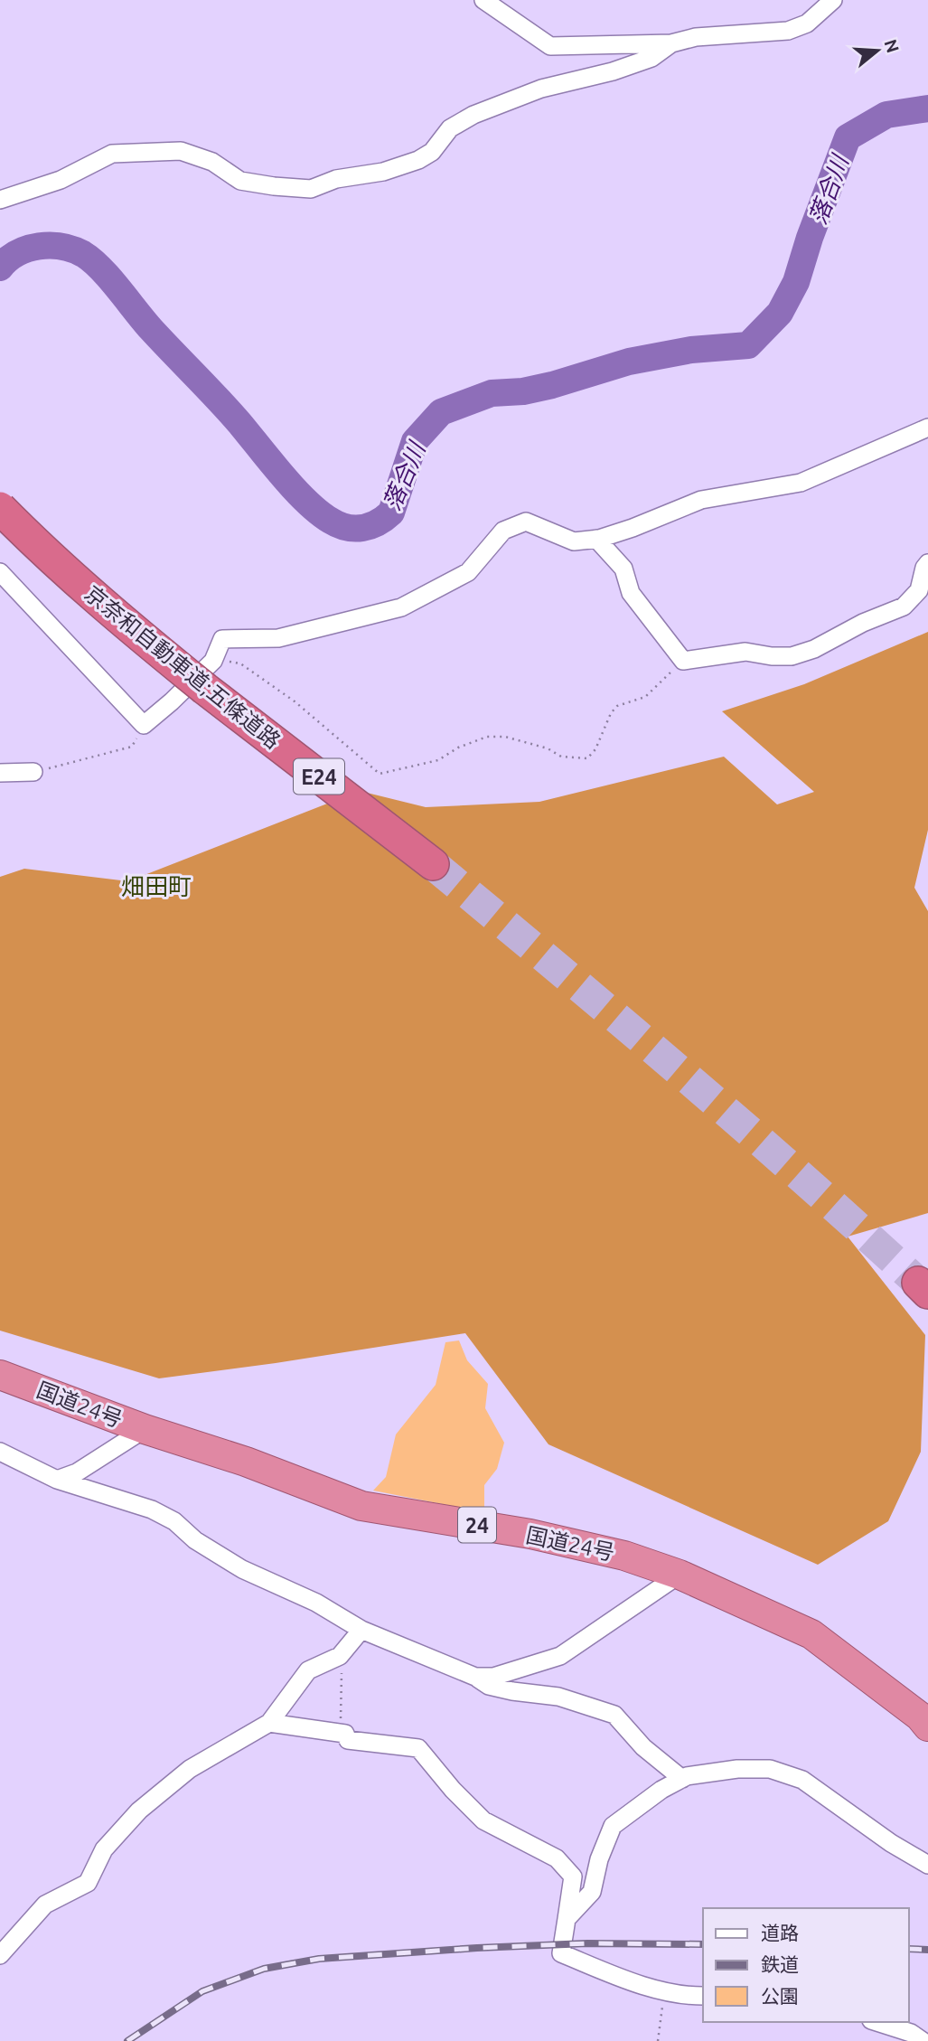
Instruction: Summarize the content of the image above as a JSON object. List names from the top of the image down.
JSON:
{
  "streets": {
    "highway": [
      "京奈和自動車道;五條道路",
      "E24",
      "国道24号",
      "24"
    ]
  },
  "districts": ["畑田町"],
  "water": ["落合川"],
  "legend": ["道路", "鉄道", "公園"],
  "north": "right"
}
